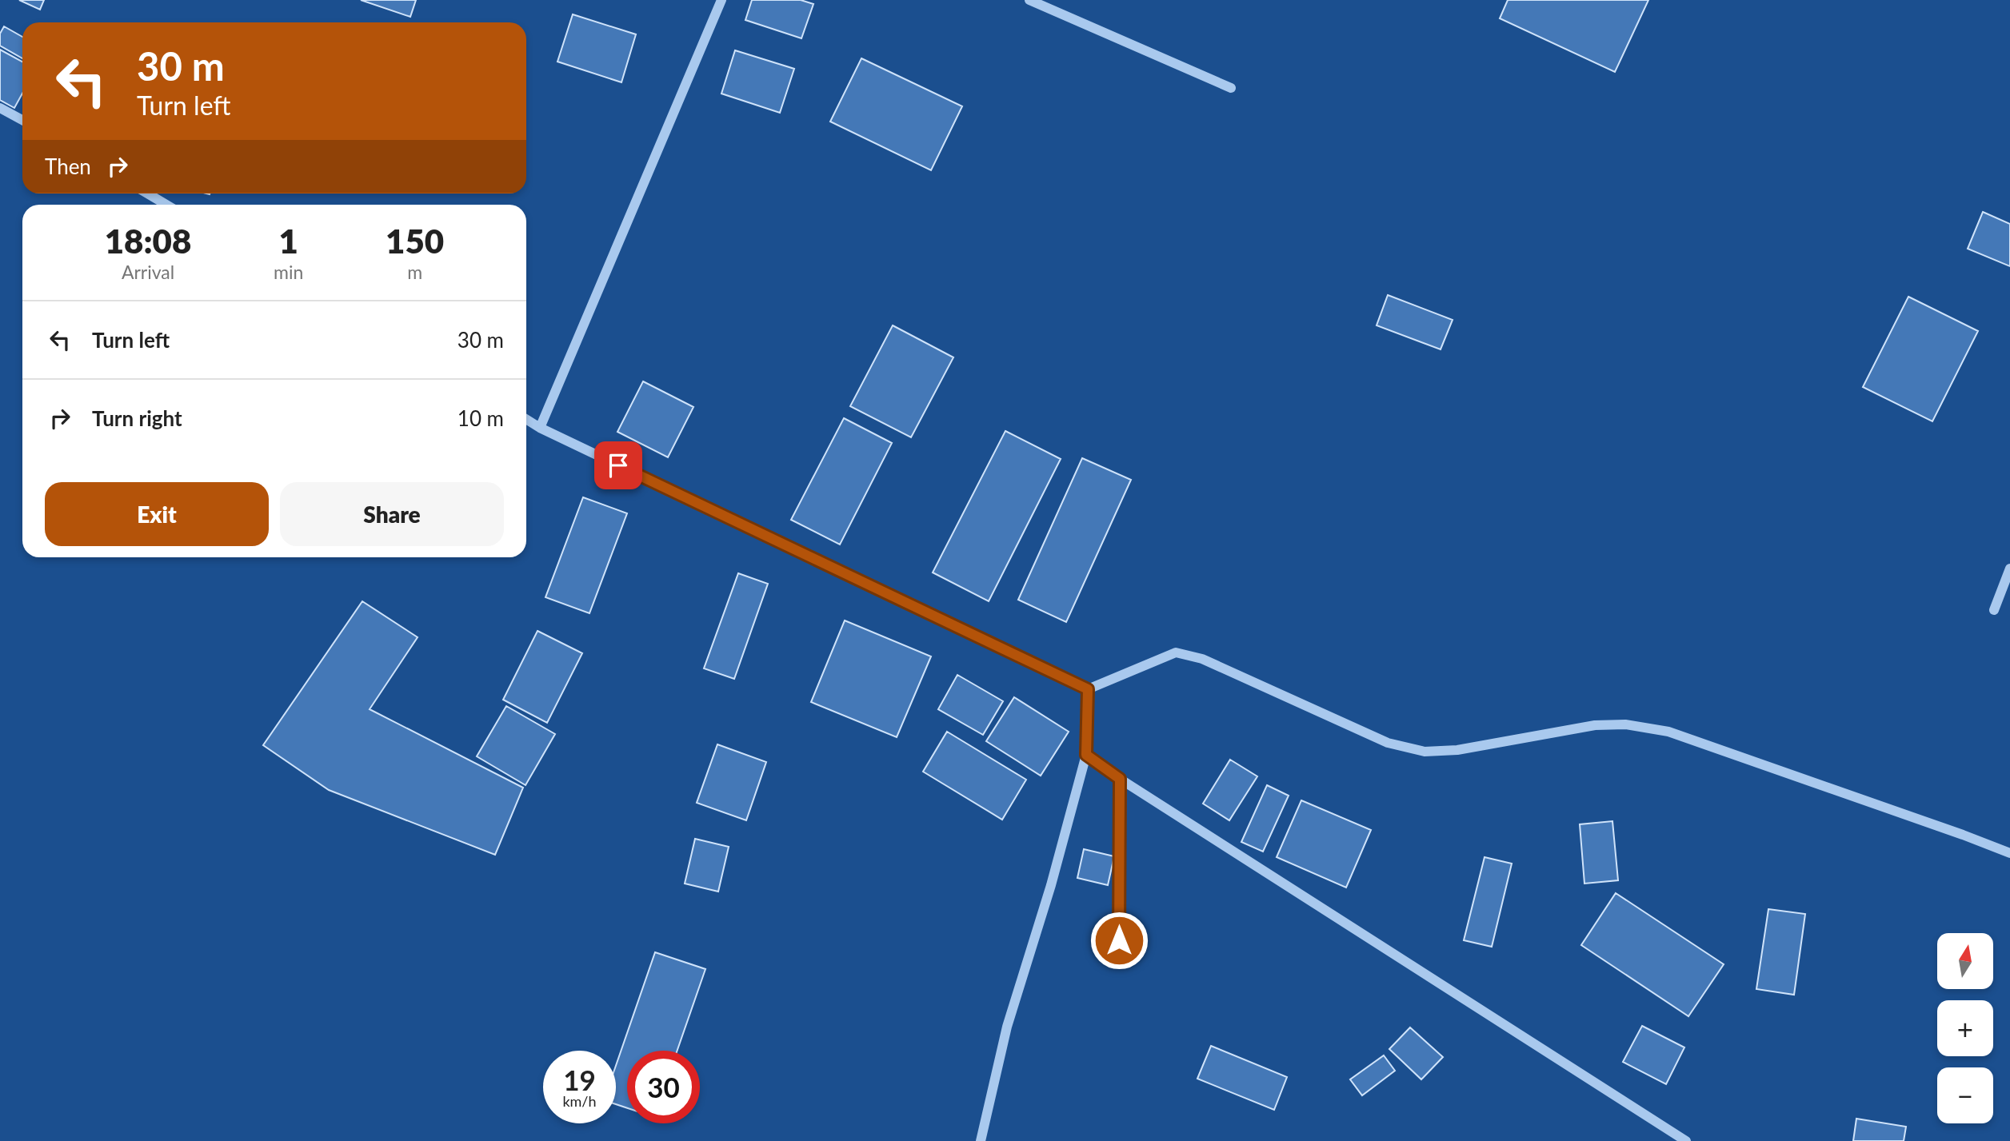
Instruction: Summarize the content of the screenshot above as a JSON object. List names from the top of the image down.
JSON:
{
  "north": "top",
  "page": {
    "turn": ["30 m", "Turn left"],
    "then": "Then",
    "eta": [
      "18:08",
      "Arrival",
      "1",
      "min",
      "150",
      "m"
    ],
    "list": [
      {
        "name": "Turn left",
        "value": "30 m"
      },
      {
        "name": "Turn right",
        "value": "10 m"
      }
    ],
    "buttons": ["Exit", "Share"],
    "map_buttons": ["+", "−"],
    "speed": "19 km/h",
    "limit": "30"
  }
}
